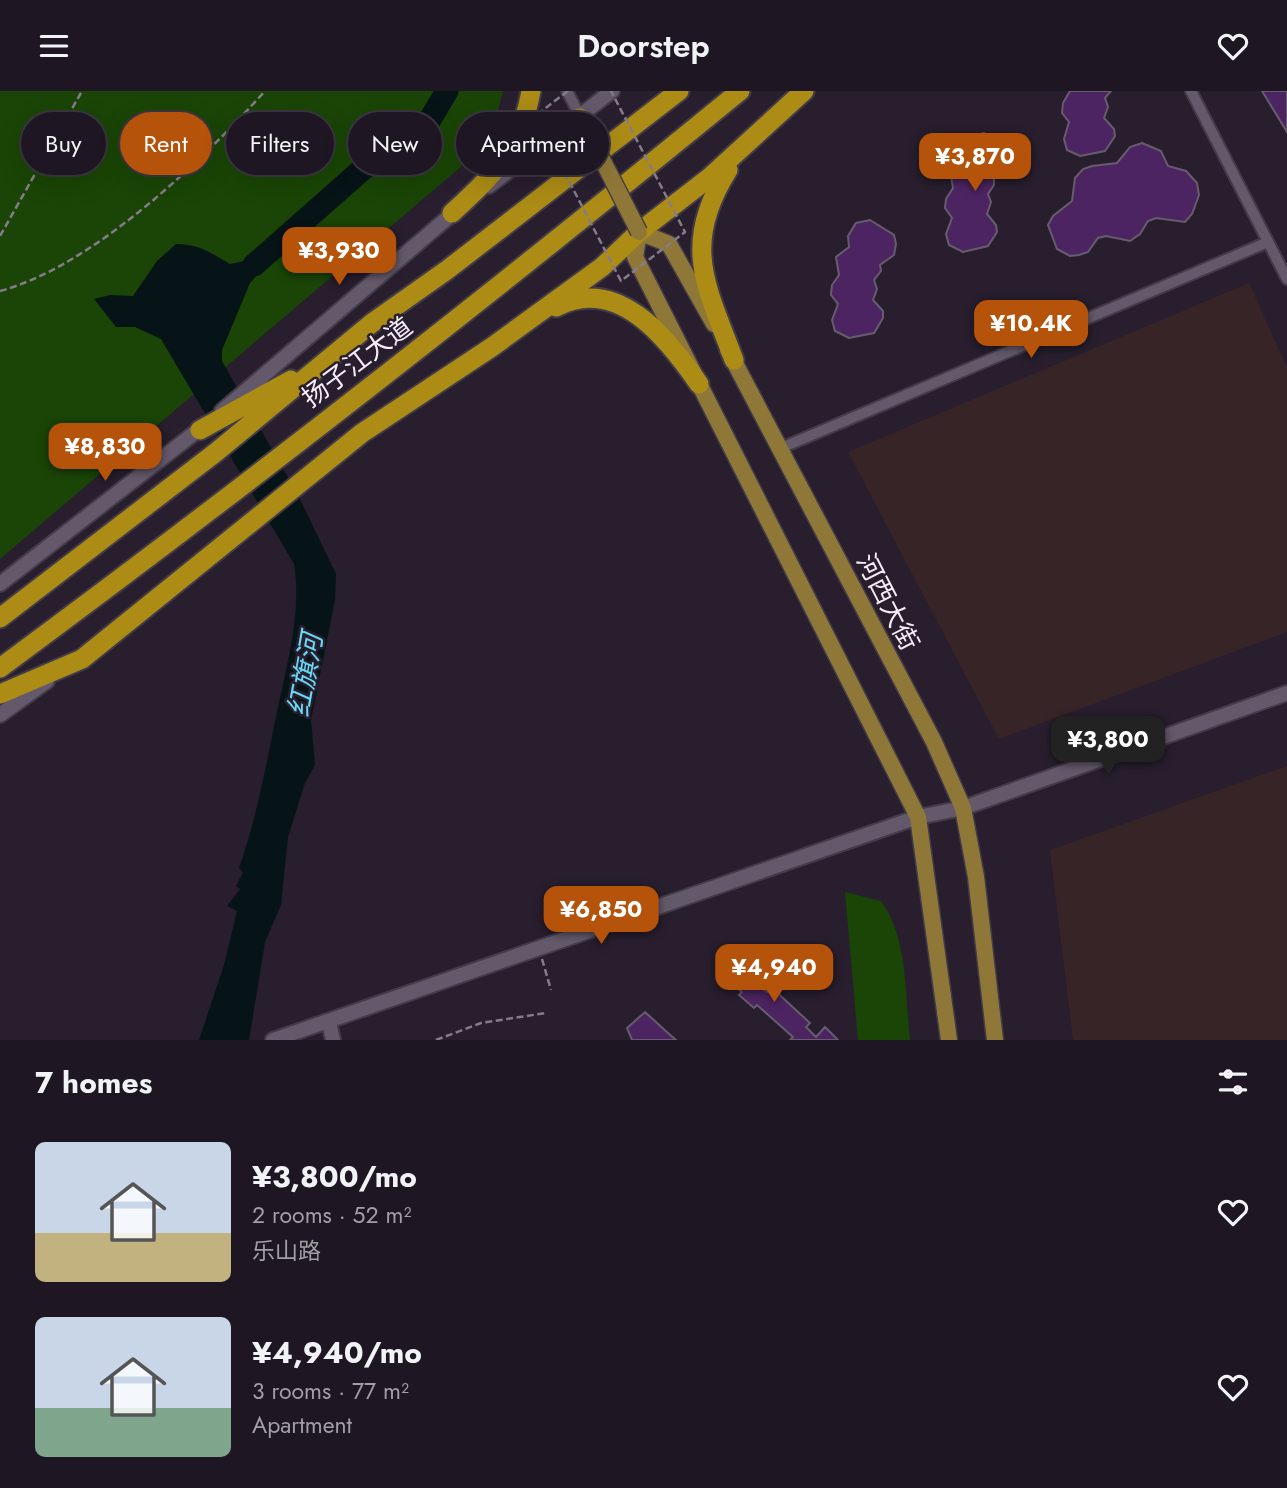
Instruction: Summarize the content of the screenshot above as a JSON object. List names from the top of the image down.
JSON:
{
  "streets": {
    "highway": ["扬子江大道"],
    "main road": ["河西大街"]
  },
  "water": ["红旗河"],
  "page": {
    "header": "Doorstep",
    "chip": [
      "Buy",
      "Rent",
      "Filters",
      "New",
      "Apartment"
    ],
    "price": [
      "¥3,870",
      "¥3,930",
      "¥10.4K",
      "¥8,830",
      "¥3,800",
      "¥6,850",
      "¥4,940"
    ],
    "heading": "7 homes",
    "list": [
      {
        "name": "¥3,800/mo",
        "note": "2 rooms · 52 m² · 乐山路"
      },
      {
        "name": "¥4,940/mo",
        "note": "3 rooms · 77 m² · Apartment"
      }
    ]
  }
}
